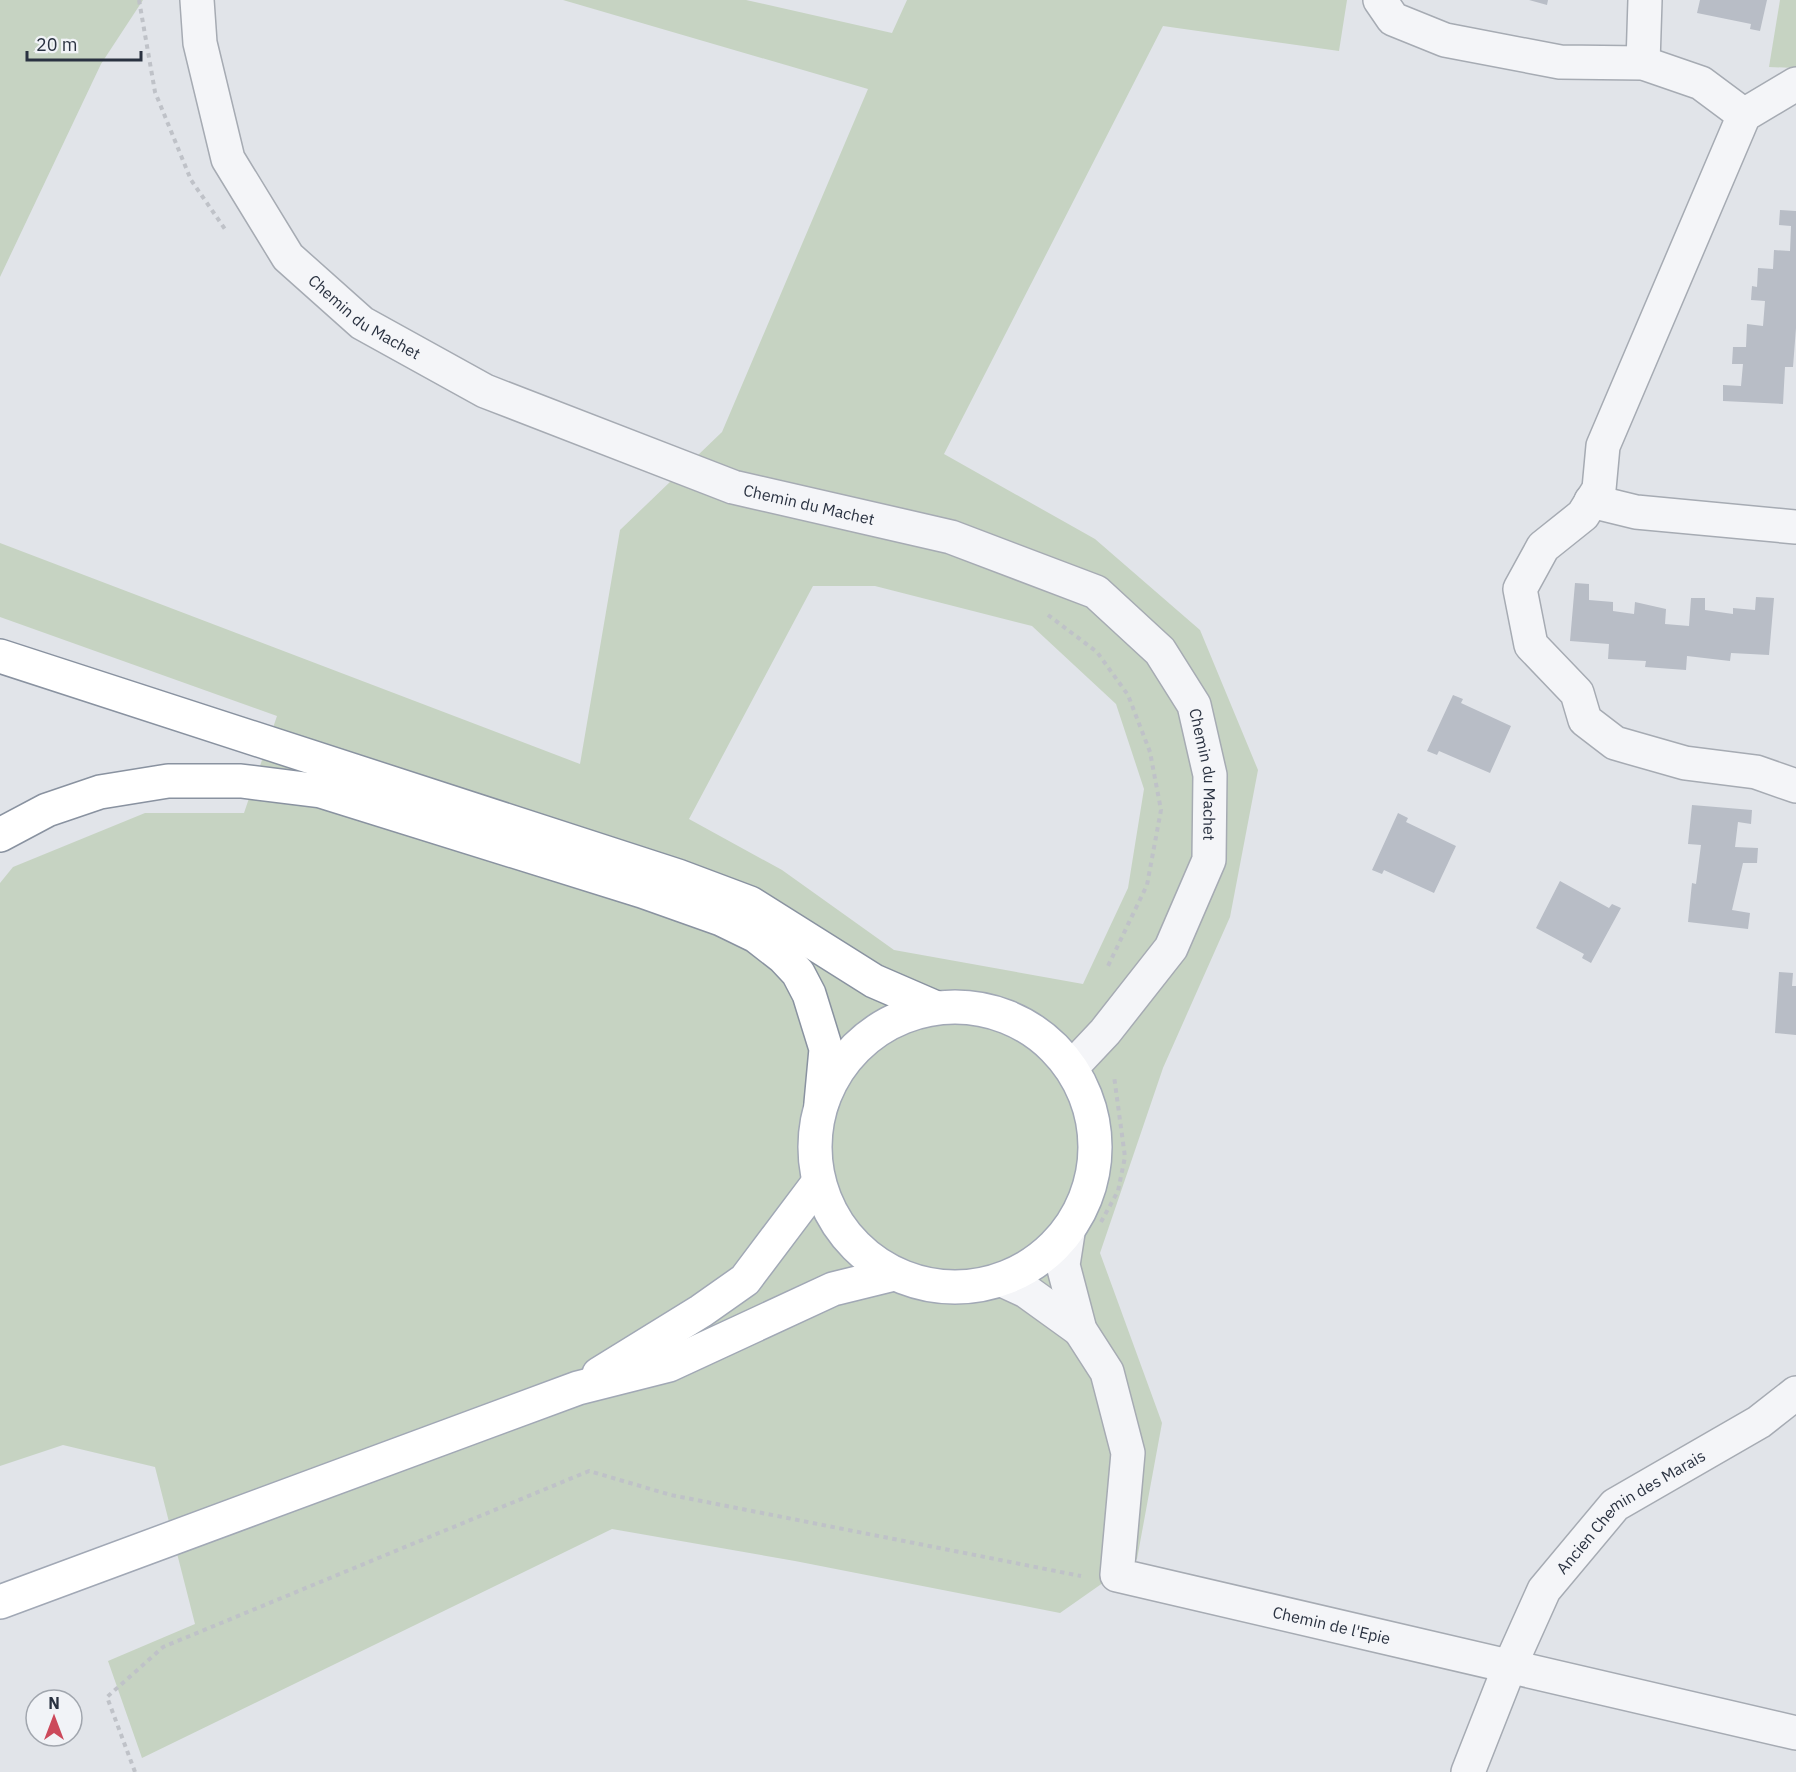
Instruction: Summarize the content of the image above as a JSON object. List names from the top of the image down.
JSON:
{
  "streets": {
    "street": ["Chemin du Machet", "Ancien Chemin des Marais", "Chemin de l'Epie"]
  },
  "crossings": [
    ["Ancien Chemin des Marais", "Chemin de l'Epie"]
  ],
  "scale_bar": "20 m",
  "north": "top"
}
